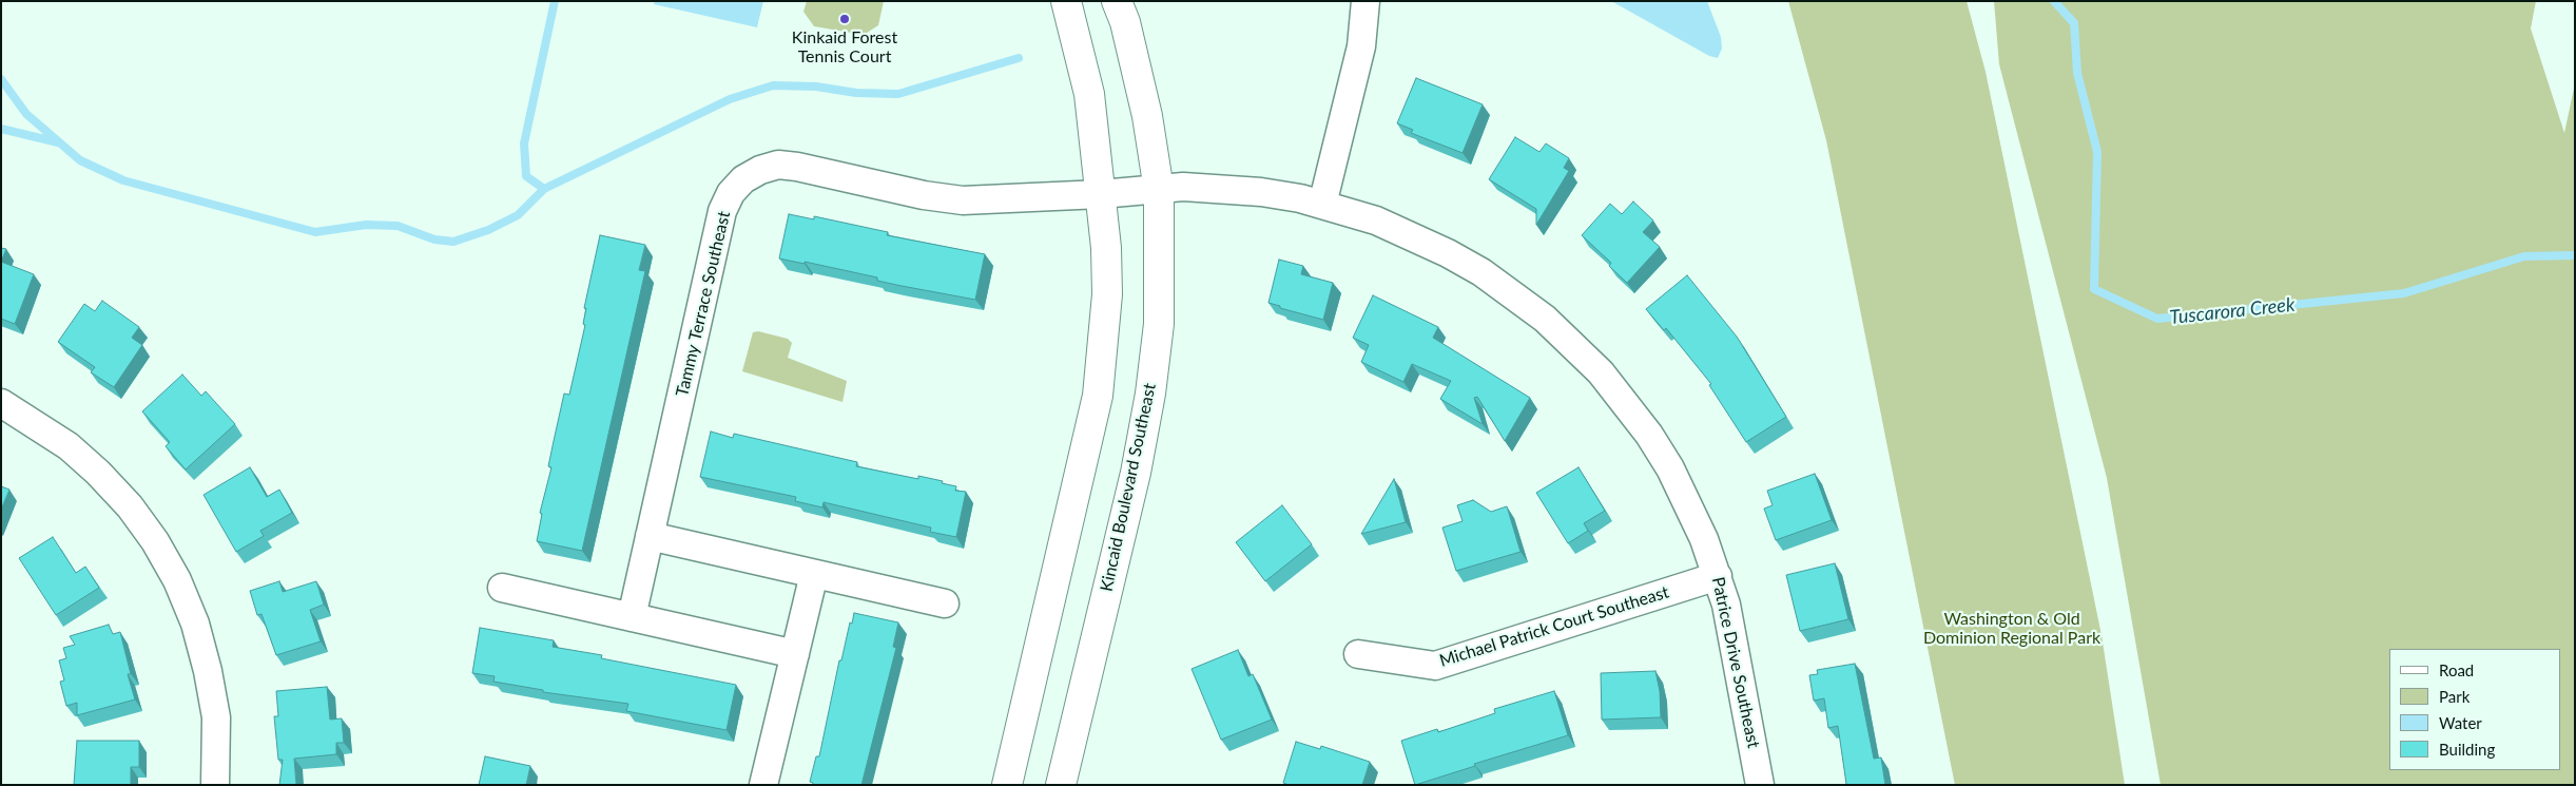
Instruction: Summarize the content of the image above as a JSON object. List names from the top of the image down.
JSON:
{
  "streets": {
    "street": [
      "Tammy Terrace Southeast",
      "Kincaid Boulevard Southeast",
      "Michael Patrick Court Southeast",
      "Patrice Drive Southeast"
    ]
  },
  "crossings": [
    ["Tammy Terrace Southeast", "Kincaid Boulevard Southeast"],
    ["Tammy Terrace Southeast", "Patrice Drive Southeast"],
    ["Kincaid Boulevard Southeast", "Patrice Drive Southeast"],
    ["Michael Patrick Court Southeast", "Patrice Drive Southeast"]
  ],
  "water": ["Tuscarora Creek"],
  "parks": ["Washington & Old Dominion Regional Park"],
  "places": ["Kinkaid Forest Tennis Court"],
  "legend": [
    "Road",
    "Park",
    "Water",
    "Building"
  ]
}
